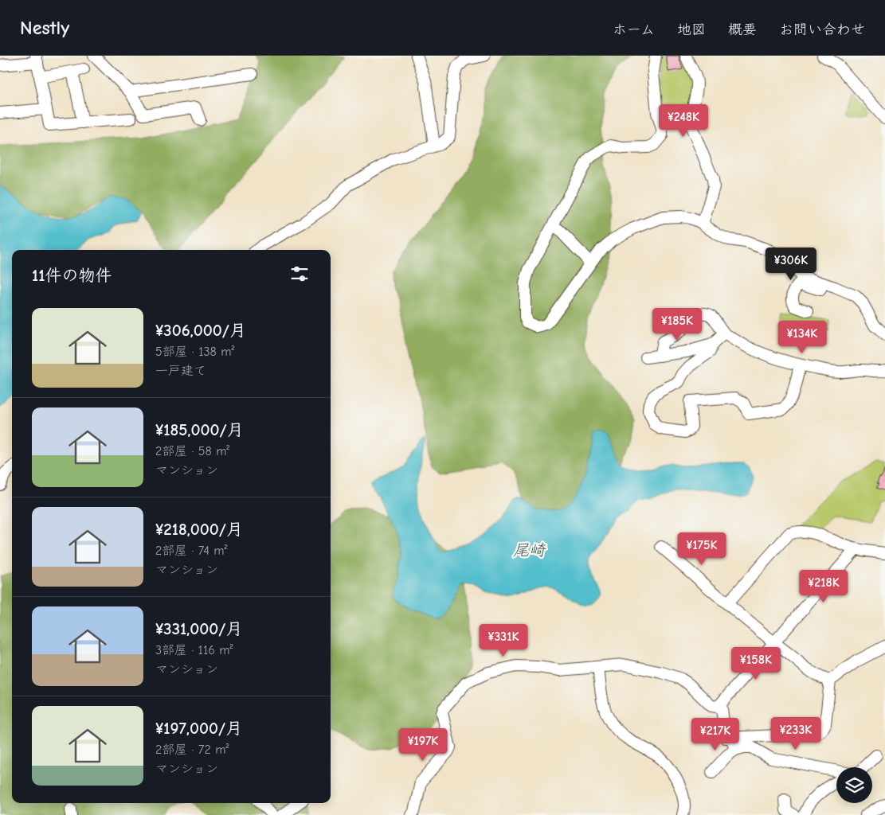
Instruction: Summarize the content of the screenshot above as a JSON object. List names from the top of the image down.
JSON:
{
  "water": ["尾崎"],
  "page": {
    "header": "Nestly",
    "nav": [
      "ホーム",
      "地図",
      "概要",
      "お問い合わせ"
    ],
    "price": [
      "¥248K",
      "¥306K",
      "¥185K",
      "¥134K",
      "¥175K",
      "¥218K",
      "¥331K",
      "¥158K",
      "¥233K",
      "¥217K",
      "¥197K"
    ],
    "heading": "11件の物件",
    "list": [
      {
        "name": "¥306,000/月",
        "note": "5部屋 · 138 m² · 一戸建て"
      },
      {
        "name": "¥185,000/月",
        "note": "2部屋 · 58 m² · マンション"
      },
      {
        "name": "¥218,000/月",
        "note": "2部屋 · 74 m² · マンション"
      },
      {
        "name": "¥331,000/月",
        "note": "3部屋 · 116 m² · マンション"
      },
      {
        "name": "¥197,000/月",
        "note": "2部屋 · 72 m² · マンション"
      }
    ]
  }
}
